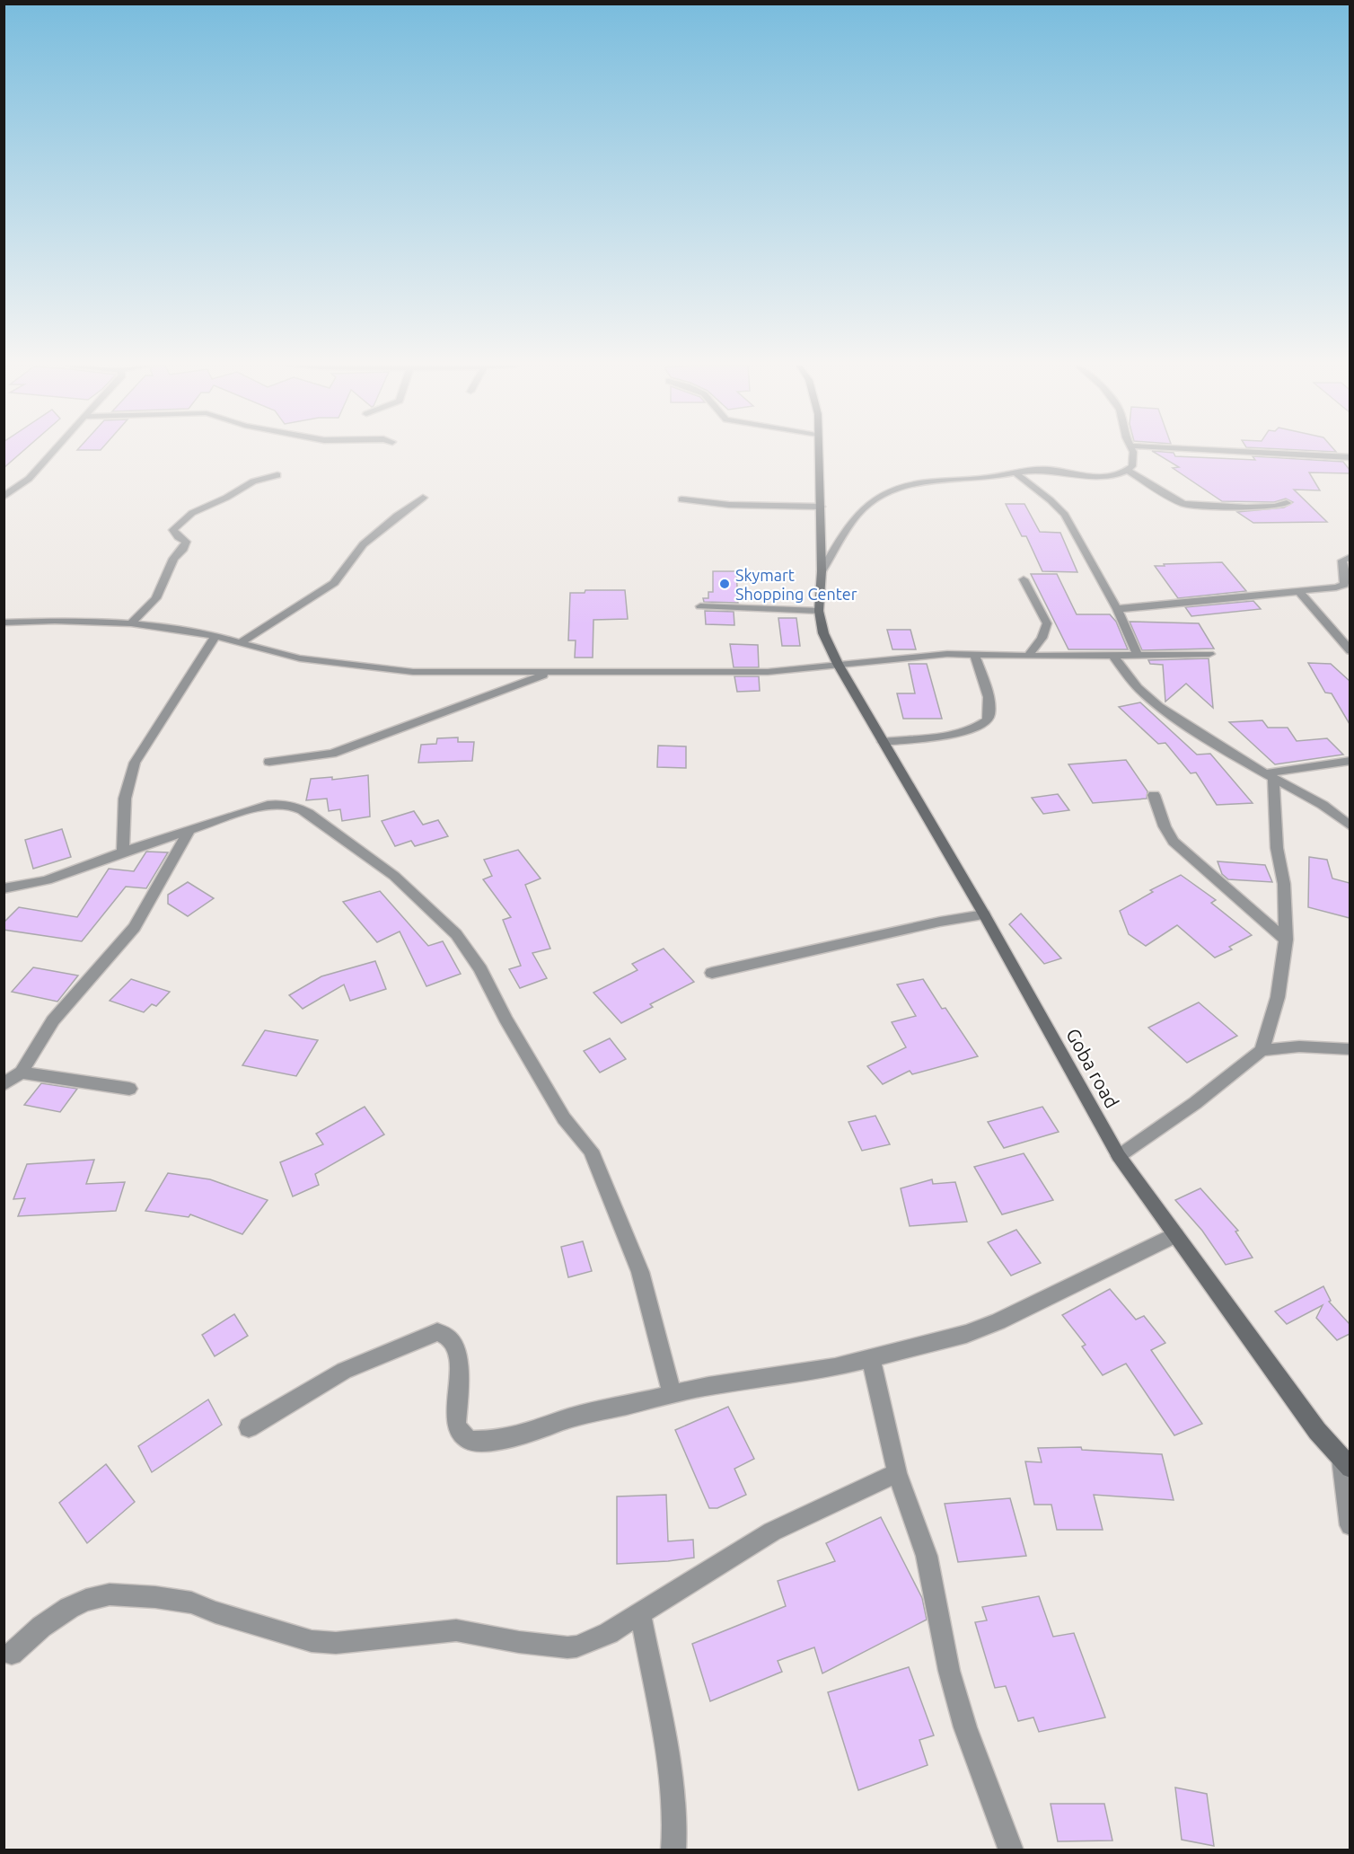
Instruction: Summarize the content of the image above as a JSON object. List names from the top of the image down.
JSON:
{
  "streets": {
    "main road": ["Goba road"]
  },
  "places": ["Skymart Shopping Center"]
}
